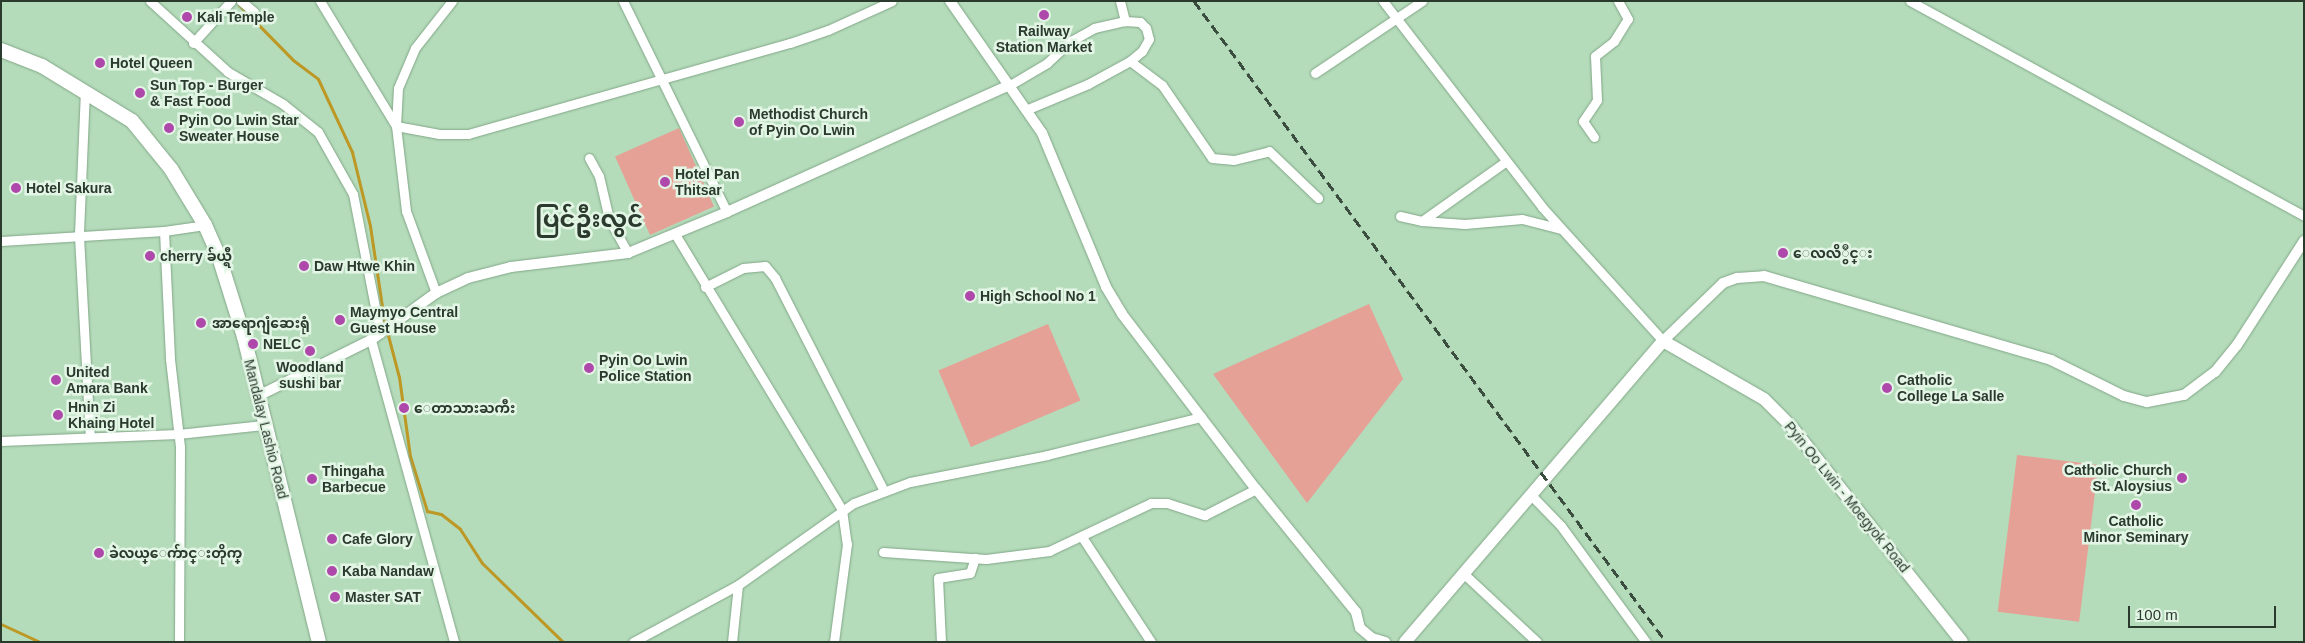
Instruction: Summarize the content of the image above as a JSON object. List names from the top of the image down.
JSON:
{
  "streets": {
    "highway": ["Mandalay Lashio Road"],
    "main road": ["Pyin Oo Lwin - Moegyok Road"]
  },
  "districts": ["ပြင်ဦးလွင်"],
  "places": [
    "Railway Station Market",
    "Kali Temple",
    "Hotel Queen",
    "Sun Top - Burger & Fast Food",
    "Methodist Church of Pyin Oo Lwin",
    "Pyin Oo Lwin Star Sweater House",
    "Hotel Pan Thitsar",
    "Hotel Sakura",
    "ေလလိွဳင္း",
    "cherry ခ်ယ္ရီ",
    "Daw Htwe Khin",
    "High School No 1",
    "Maymyo Central Guest House",
    "အာရောဂျံဆေးရုံ",
    "NELC",
    "Woodland sushi bar",
    "Pyin Oo Lwin Police Station",
    "United Amara Bank",
    "Catholic College La Salle",
    "ေတာသားႀကီး",
    "Hnin Zi Khaing Hotel",
    "Catholic Church St. Aloysius",
    "Thingaha Barbecue",
    "Catholic Minor Seminary",
    "Cafe Glory",
    "ခဲလယ္ေက်ာင္းတိုက္",
    "Kaba Nandaw",
    "Master SAT"
  ],
  "scale_bar": "100 m"
}
